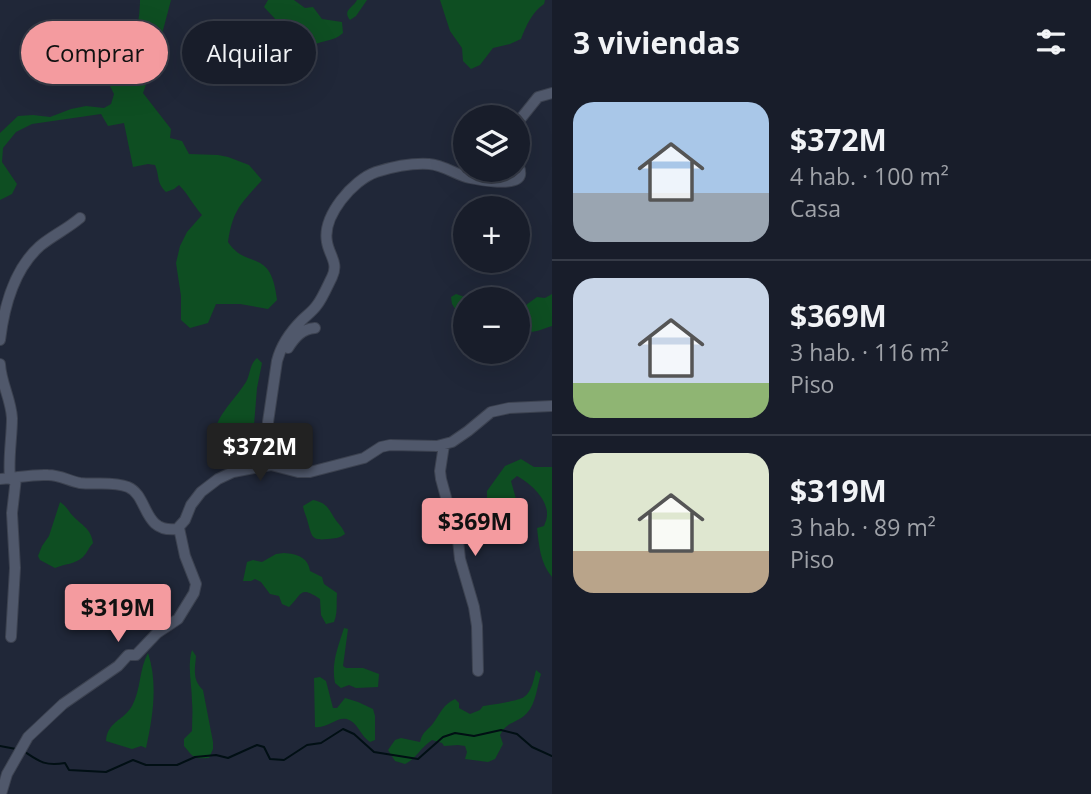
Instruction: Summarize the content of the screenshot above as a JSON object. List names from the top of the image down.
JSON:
{
  "page": {
    "heading": "3 viviendas",
    "chip": ["Comprar", "Alquilar"],
    "list": [
      {
        "name": "$372M",
        "note": "4 hab. · 100 m² · Casa"
      },
      {
        "name": "$369M",
        "note": "3 hab. · 116 m² · Piso"
      },
      {
        "name": "$319M",
        "note": "3 hab. · 89 m² · Piso"
      }
    ],
    "map_buttons": ["+", "−"],
    "price": ["$372M", "$369M", "$319M"]
  }
}
